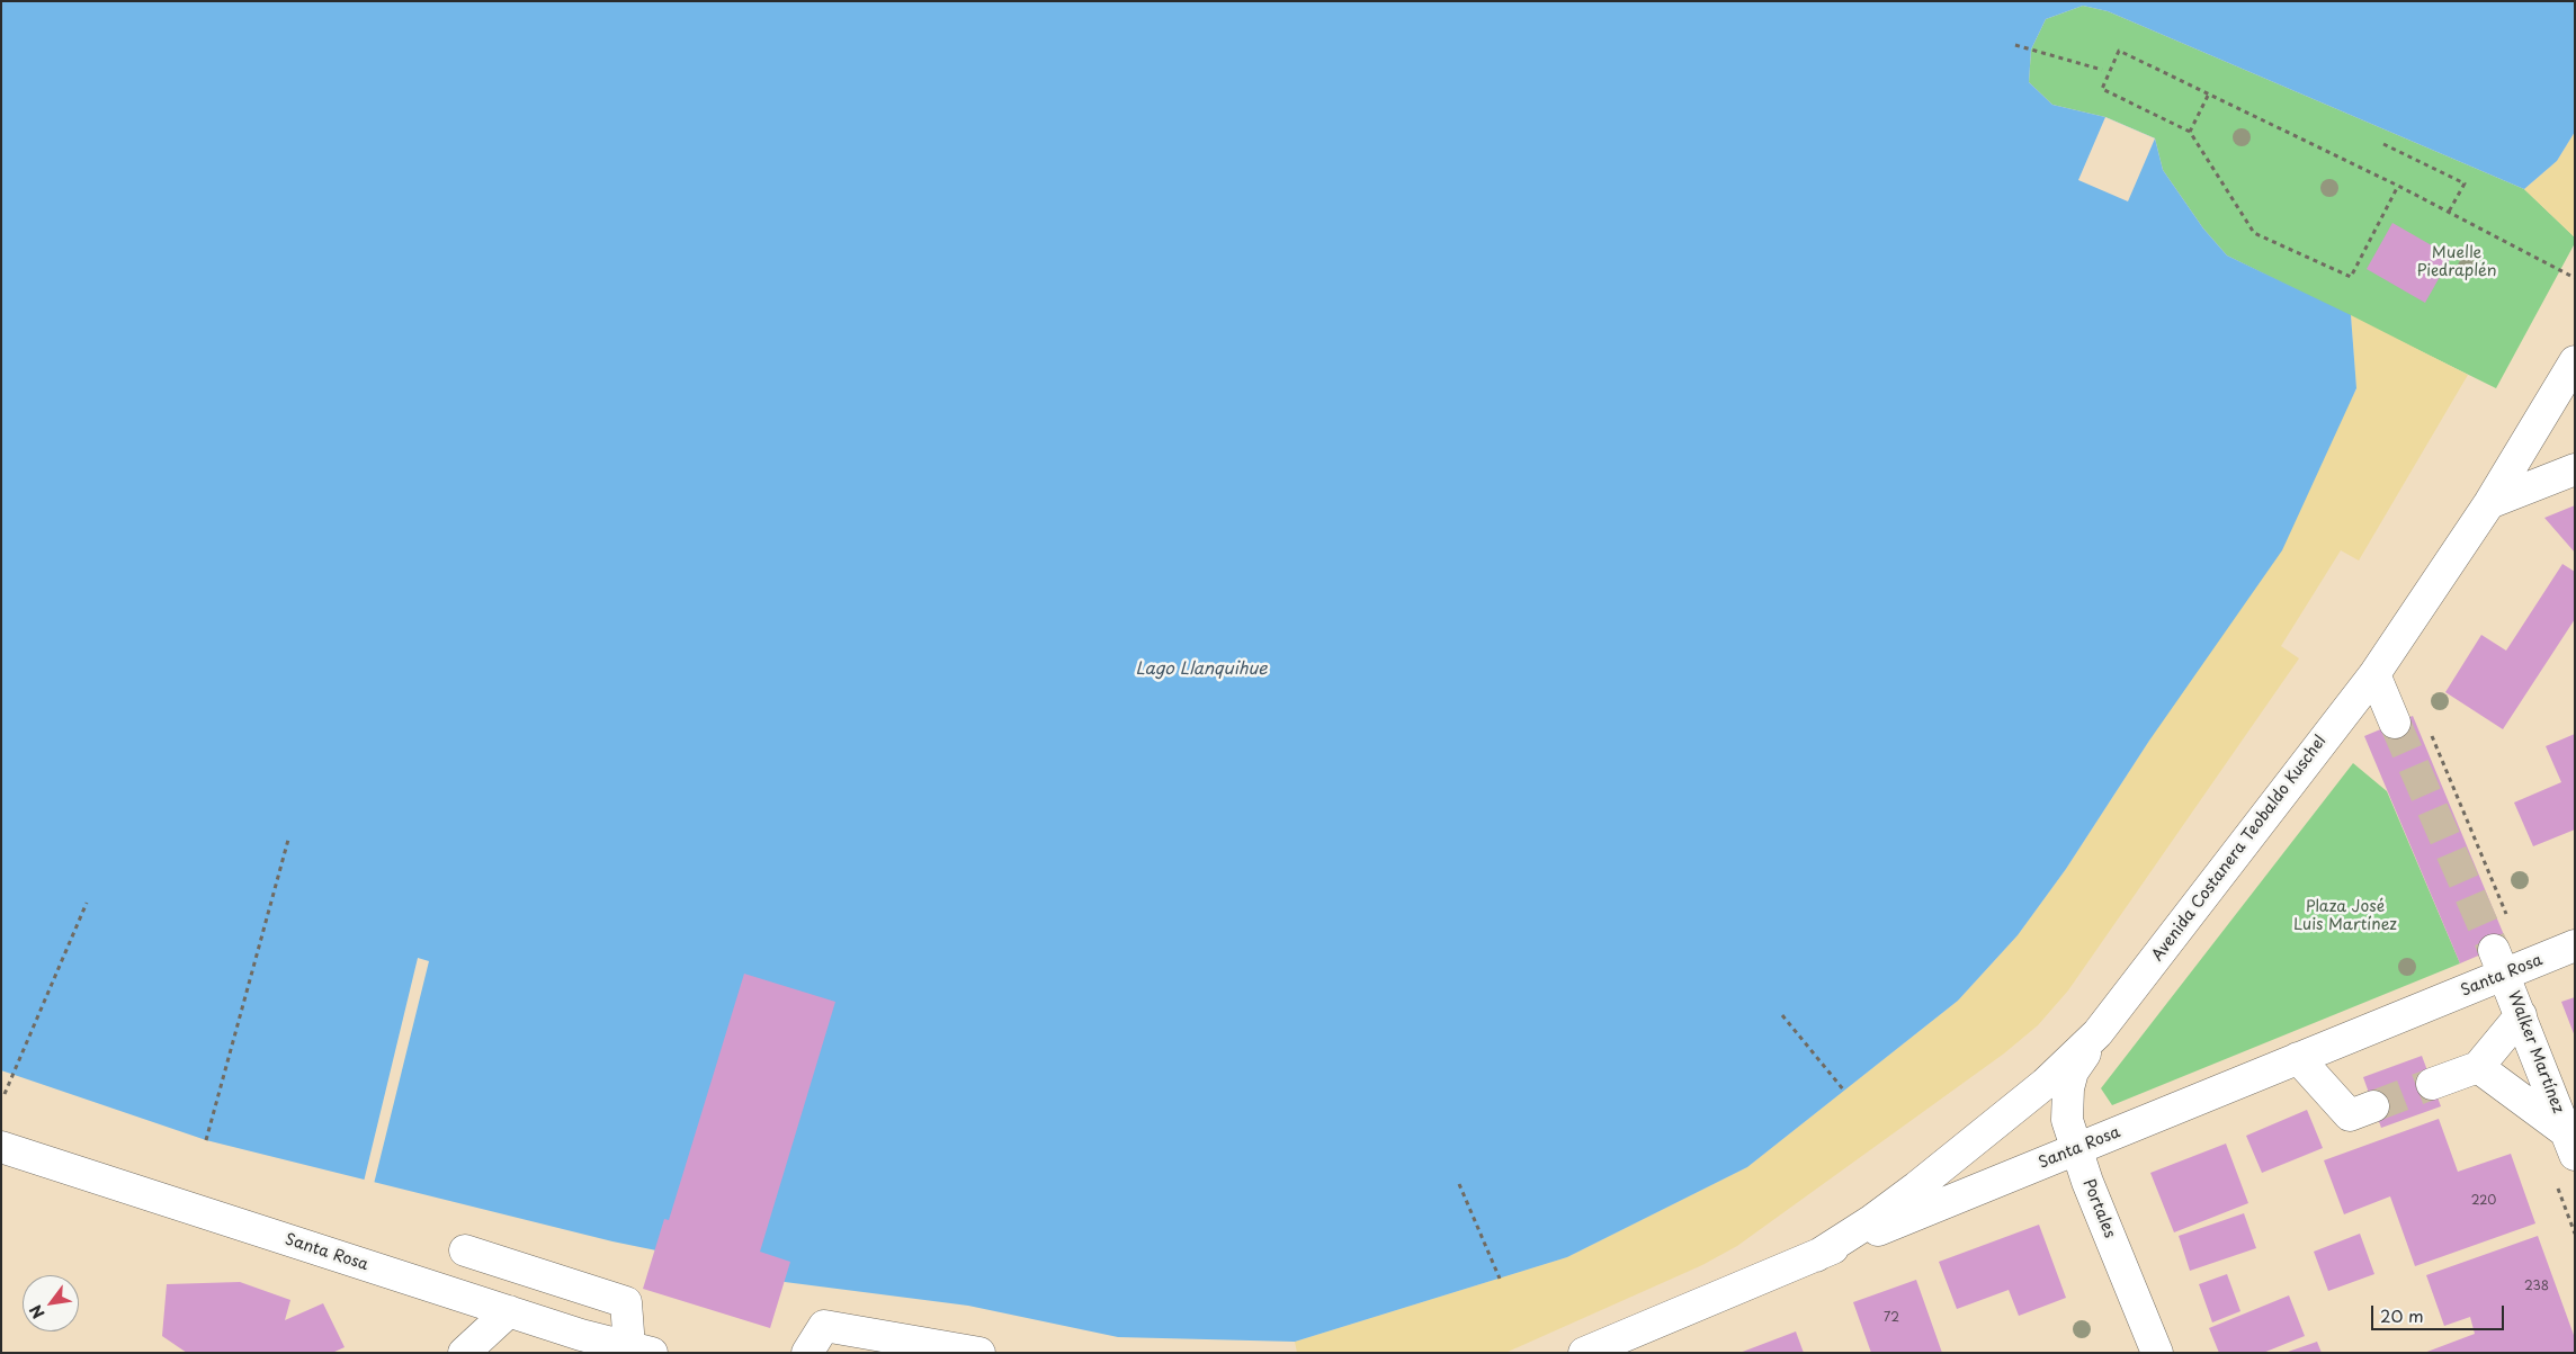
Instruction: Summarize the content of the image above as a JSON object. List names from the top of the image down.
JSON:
{
  "streets": {
    "street": [
      "Avenida Costanera Teobaldo Kuschel",
      "Santa Rosa",
      "Walker Martínez",
      "Portales"
    ]
  },
  "crossings": [
    ["Avenida Costanera Teobaldo Kuschel", "Santa Rosa"],
    ["Avenida Costanera Teobaldo Kuschel", "Portales"],
    ["Santa Rosa", "Walker Martínez"],
    ["Santa Rosa", "Portales"]
  ],
  "water": ["Lago Llanquihue"],
  "parks": ["Muelle Piedraplén", "Plaza José Luis Martínez"],
  "house_numbers": ["220", "238", "72"],
  "scale_bar": "20 m",
  "north": "bottom left"
}
